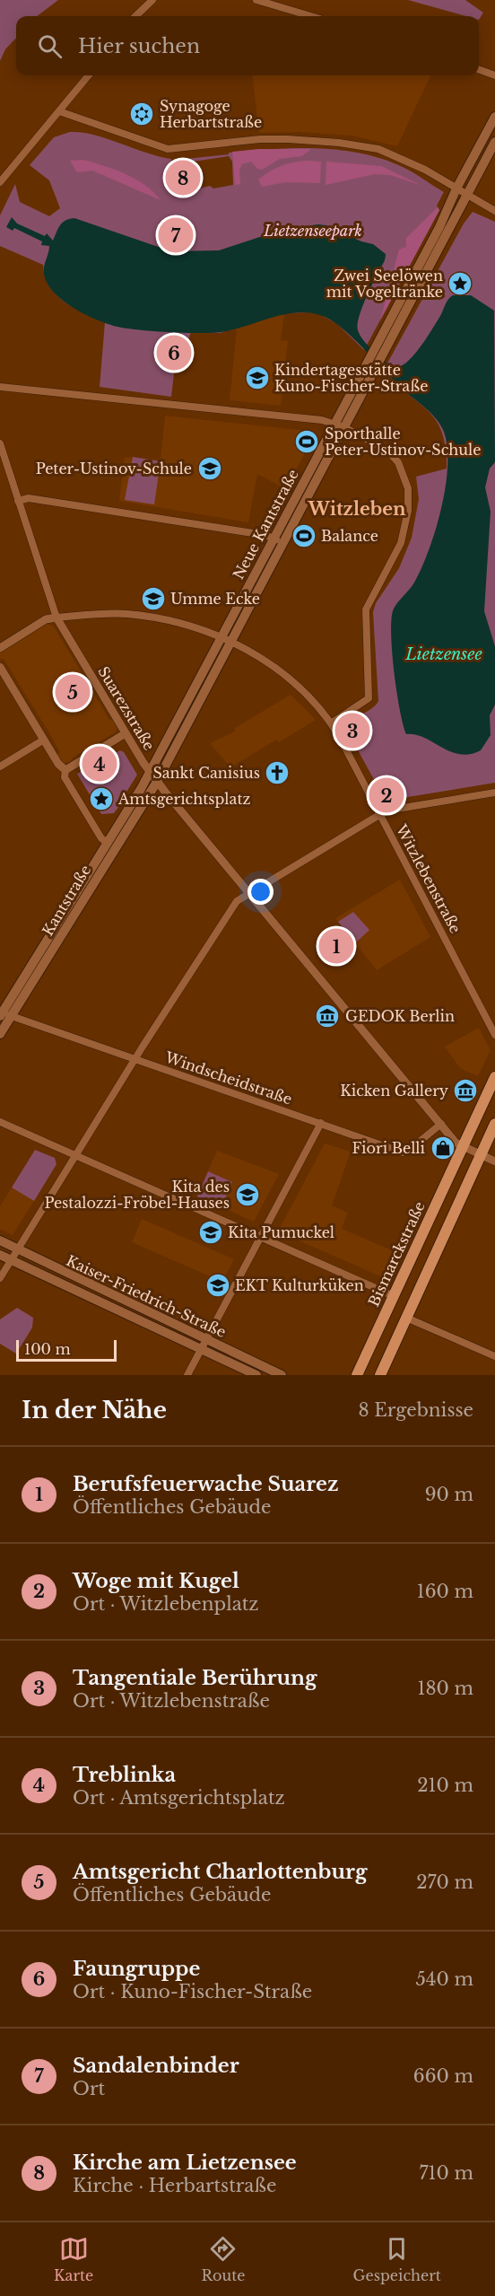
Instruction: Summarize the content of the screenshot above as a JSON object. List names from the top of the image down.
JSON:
{
  "streets": {
    "main road": [
      "Neue Kantstraße",
      "Kantstraße",
      "Bismarckstraße",
      "Kaiser-Friedrich-Straße"
    ],
    "street": ["Suarezstraße", "Witzlebenstraße", "Windscheidstraße"]
  },
  "crossings": [
    ["Neue Kantstraße", "Suarezstraße"],
    ["Neue Kantstraße", "Witzlebenstraße"],
    ["Neue Kantstraße", "Kantstraße"],
    ["Suarezstraße", "Witzlebenstraße"],
    ["Suarezstraße", "Kantstraße"],
    ["Suarezstraße", "Windscheidstraße"],
    ["Suarezstraße", "Bismarckstraße"],
    ["Kantstraße", "Windscheidstraße"]
  ],
  "districts": ["Witzleben"],
  "water": ["Lietzensee"],
  "parks": ["Lietzenseepark"],
  "places": {
    "synagogue": ["Synagoge Herbartstraße"],
    "place": ["Zwei Seelöwen mit Vogeltränke", "Amtsgerichtsplatz"],
    "school or university": [
      "Kindertagesstätte Kuno-Fischer-Straße",
      "Peter-Ustinov-Schule",
      "Umme Ecke",
      "Kita des Pestalozzi-Fröbel-Hauses",
      "Kita Pumuckel",
      "EKT Kulturküken"
    ],
    "sports": ["Sporthalle Peter-Ustinov-Schule", "Balance"],
    "church": ["Sankt Canisius"],
    "museum": ["GEDOK Berlin", "Kicken Gallery"],
    "shop": ["Fiori Belli"]
  },
  "scale_bar": "100 m",
  "page": {
    "search": "Hier suchen",
    "pins": [
      "8",
      "7",
      "6",
      "5",
      "3",
      "4",
      "2",
      "1"
    ],
    "scale": "100 m",
    "heading": ["In der Nähe", "8 Ergebnisse"],
    "list": [
      {
        "mark": "1",
        "name": "Berufsfeuerwache Suarez",
        "note": "Öffentliches Gebäude",
        "value": "90 m"
      },
      {
        "mark": "2",
        "name": "Woge mit Kugel",
        "note": "Ort · Witzlebenplatz",
        "value": "160 m"
      },
      {
        "mark": "3",
        "name": "Tangentiale Berührung",
        "note": "Ort · Witzlebenstraße",
        "value": "180 m"
      },
      {
        "mark": "4",
        "name": "Treblinka",
        "note": "Ort · Amtsgerichtsplatz",
        "value": "210 m"
      },
      {
        "mark": "5",
        "name": "Amtsgericht Charlottenburg",
        "note": "Öffentliches Gebäude",
        "value": "270 m"
      },
      {
        "mark": "6",
        "name": "Faungruppe",
        "note": "Ort · Kuno-Fischer-Straße",
        "value": "540 m"
      },
      {
        "mark": "7",
        "name": "Sandalenbinder",
        "note": "Ort",
        "value": "660 m"
      },
      {
        "mark": "8",
        "name": "Kirche am Lietzensee",
        "note": "Kirche · Herbartstraße",
        "value": "710 m"
      }
    ],
    "nav": ["Karte", "Route", "Gespeichert"]
  }
}
